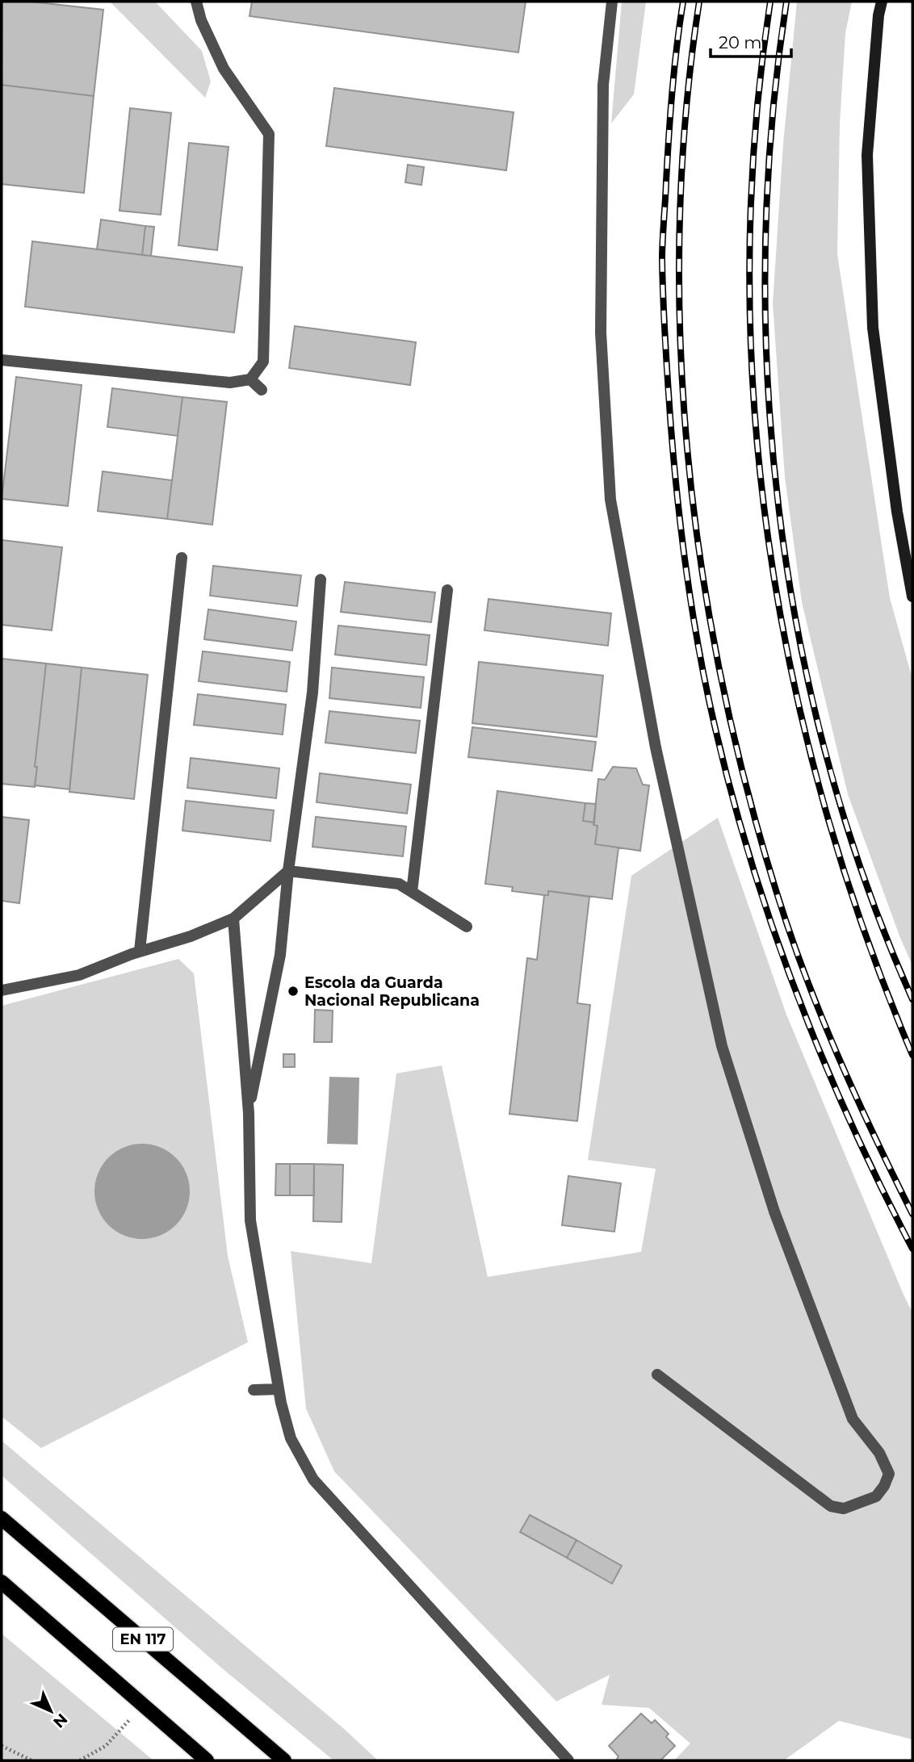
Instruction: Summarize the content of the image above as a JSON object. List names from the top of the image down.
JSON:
{
  "streets": {
    "main road": ["EN 117"]
  },
  "places": ["Escola da Guarda Nacional Republicana"],
  "scale_bar": "20 m",
  "north": "bottom right"
}
